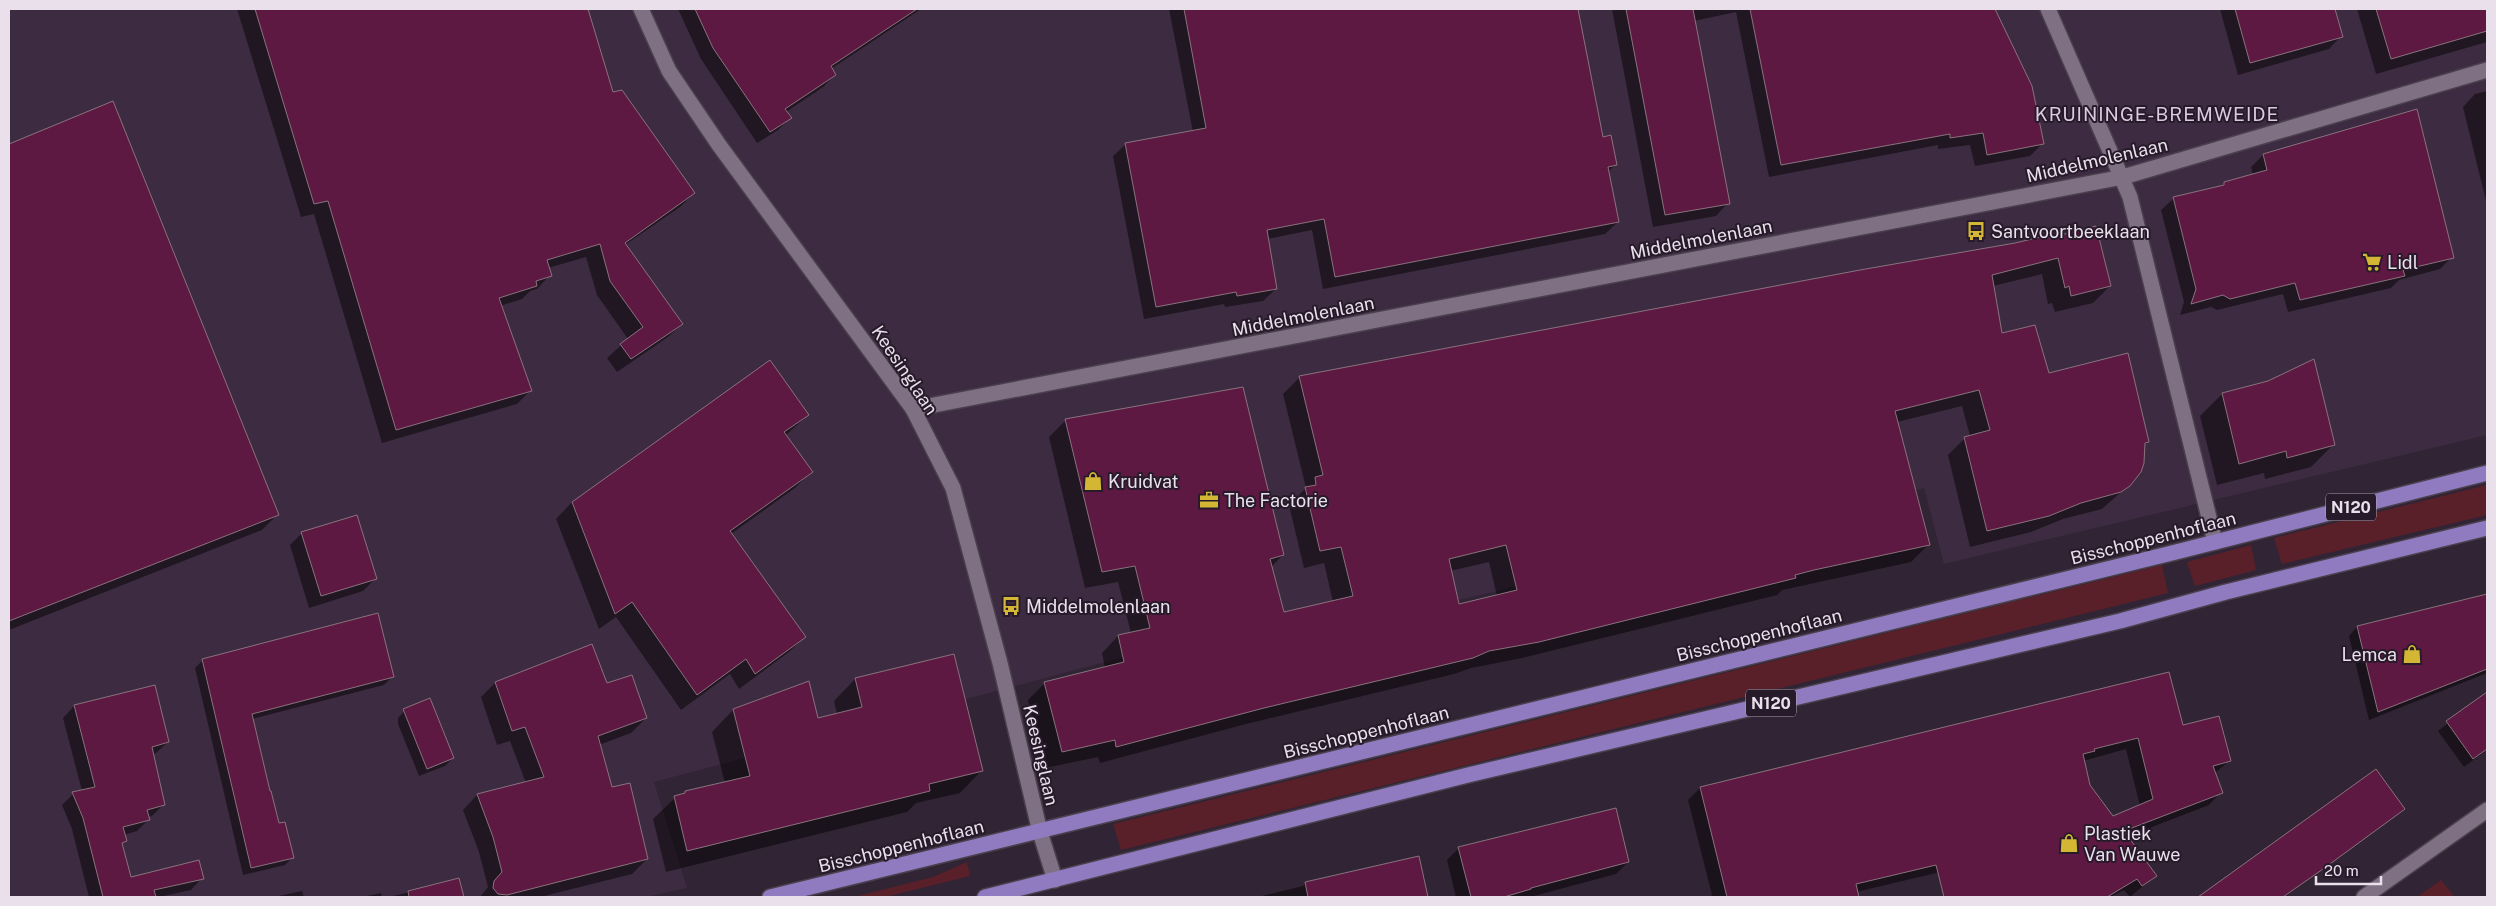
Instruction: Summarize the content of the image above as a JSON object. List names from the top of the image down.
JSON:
{
  "streets": {
    "main road": ["N120", "Bisschoppenhoflaan"],
    "street": ["Middelmolenlaan", "Keesinglaan"]
  },
  "crossings": [
    ["Middelmolenlaan", "Keesinglaan"],
    ["Keesinglaan", "Bisschoppenhoflaan"]
  ],
  "districts": ["KRUININGE-BREMWEIDE"],
  "places": {
    "bus stop": ["Santvoortbeeklaan", "Middelmolenlaan"],
    "supermarket": ["Lidl"],
    "shop": ["Kruidvat", "Lemca", "Plastiek Van Wauwe"],
    "office": ["The Factorie"]
  },
  "scale_bar": "20 m"
}
